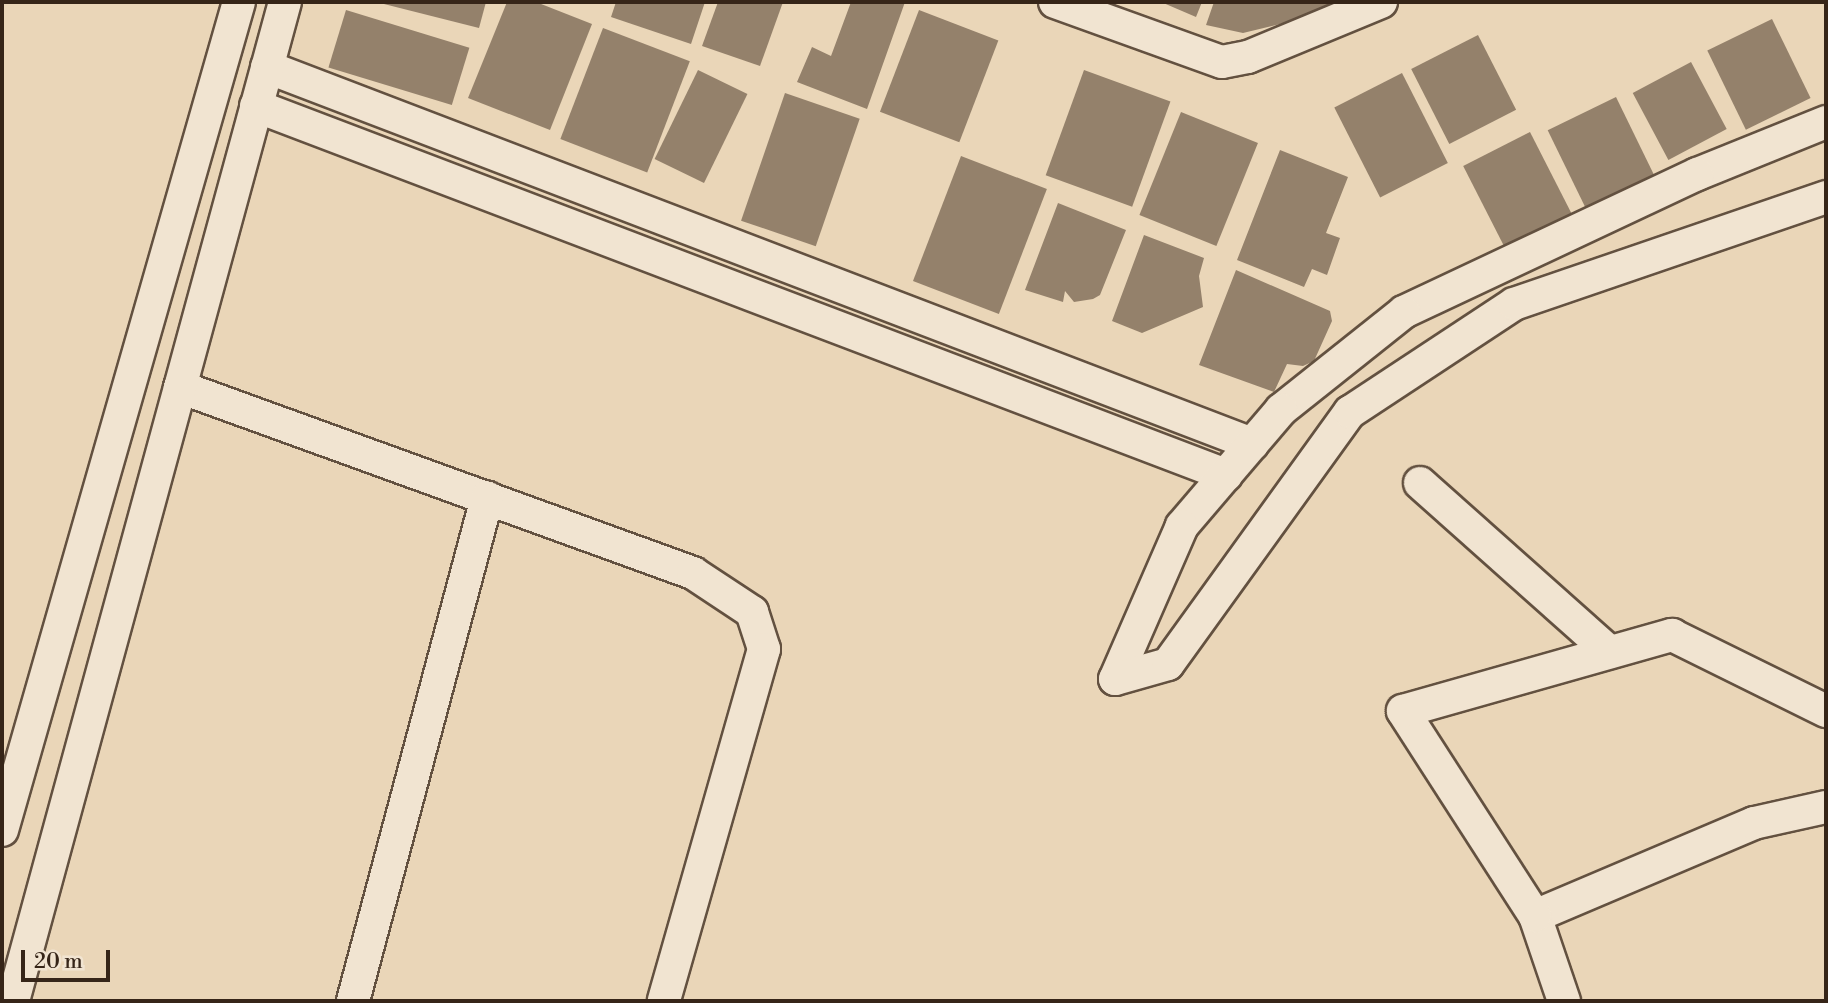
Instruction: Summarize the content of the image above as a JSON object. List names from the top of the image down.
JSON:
{
  "scale_bar": "20 m"
}
